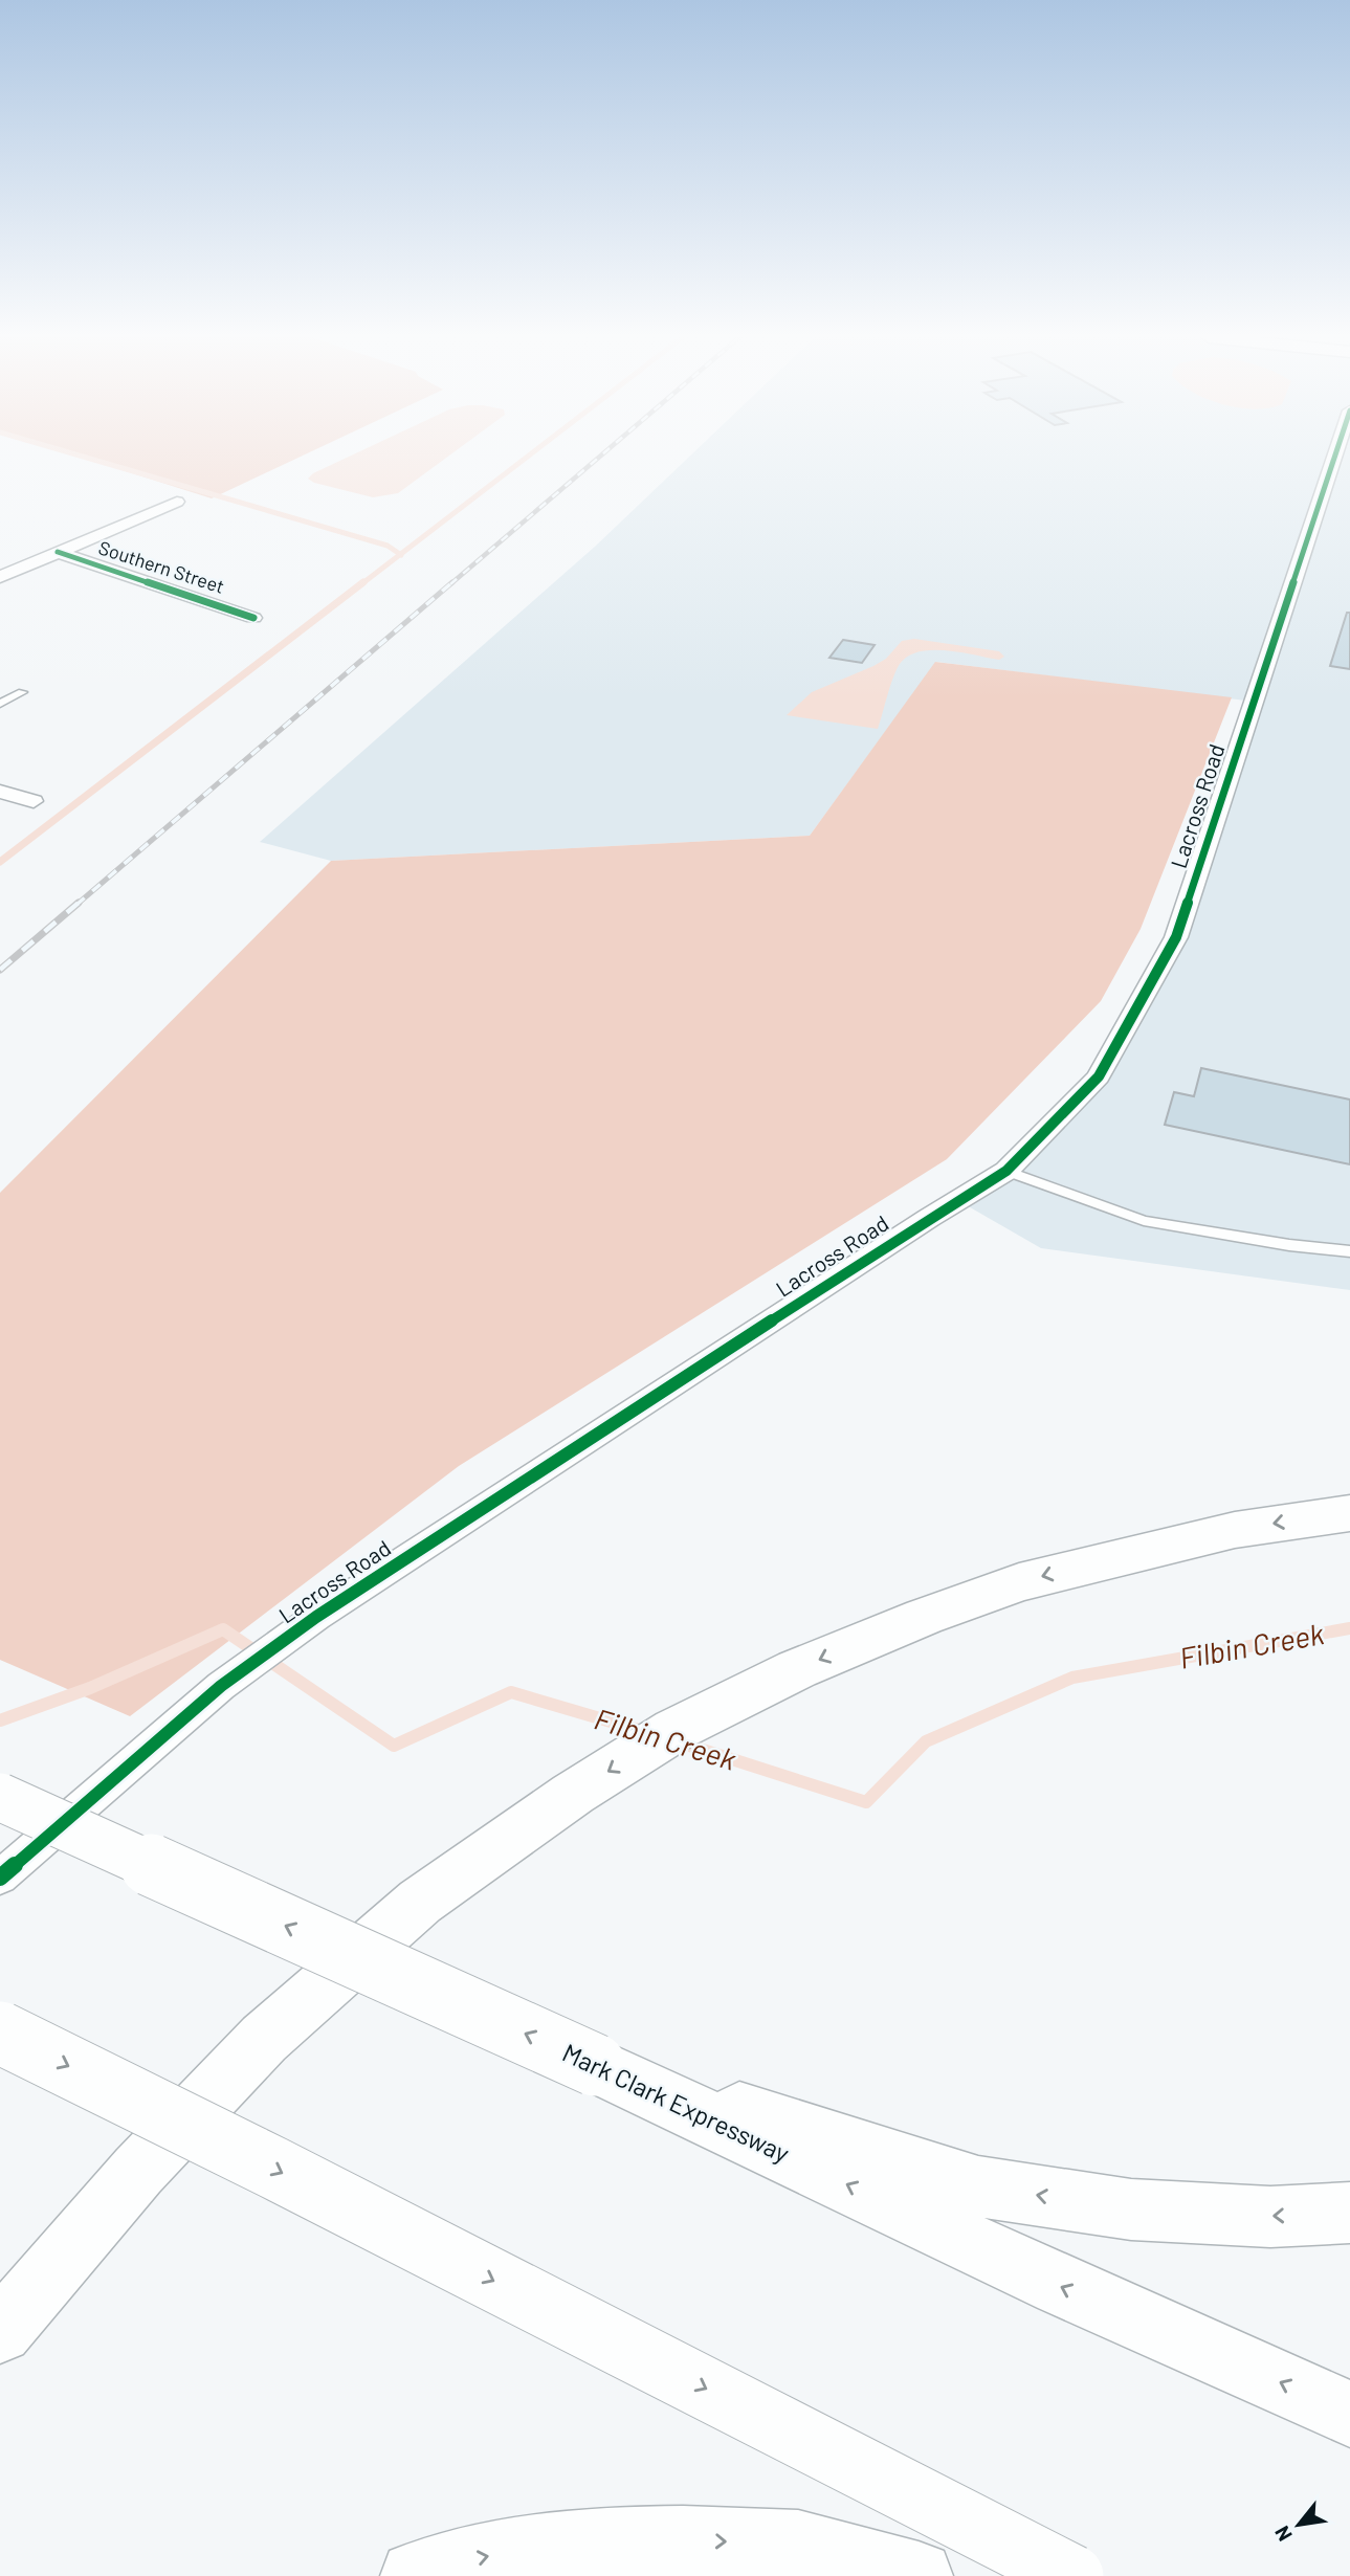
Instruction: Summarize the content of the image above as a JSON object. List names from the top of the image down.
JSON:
{
  "streets": {
    "highway": ["Mark Clark Expressway"],
    "street": ["Southern Street", "Lacross Road"]
  },
  "water": ["Filbin Creek"],
  "north": "bottom left"
}
